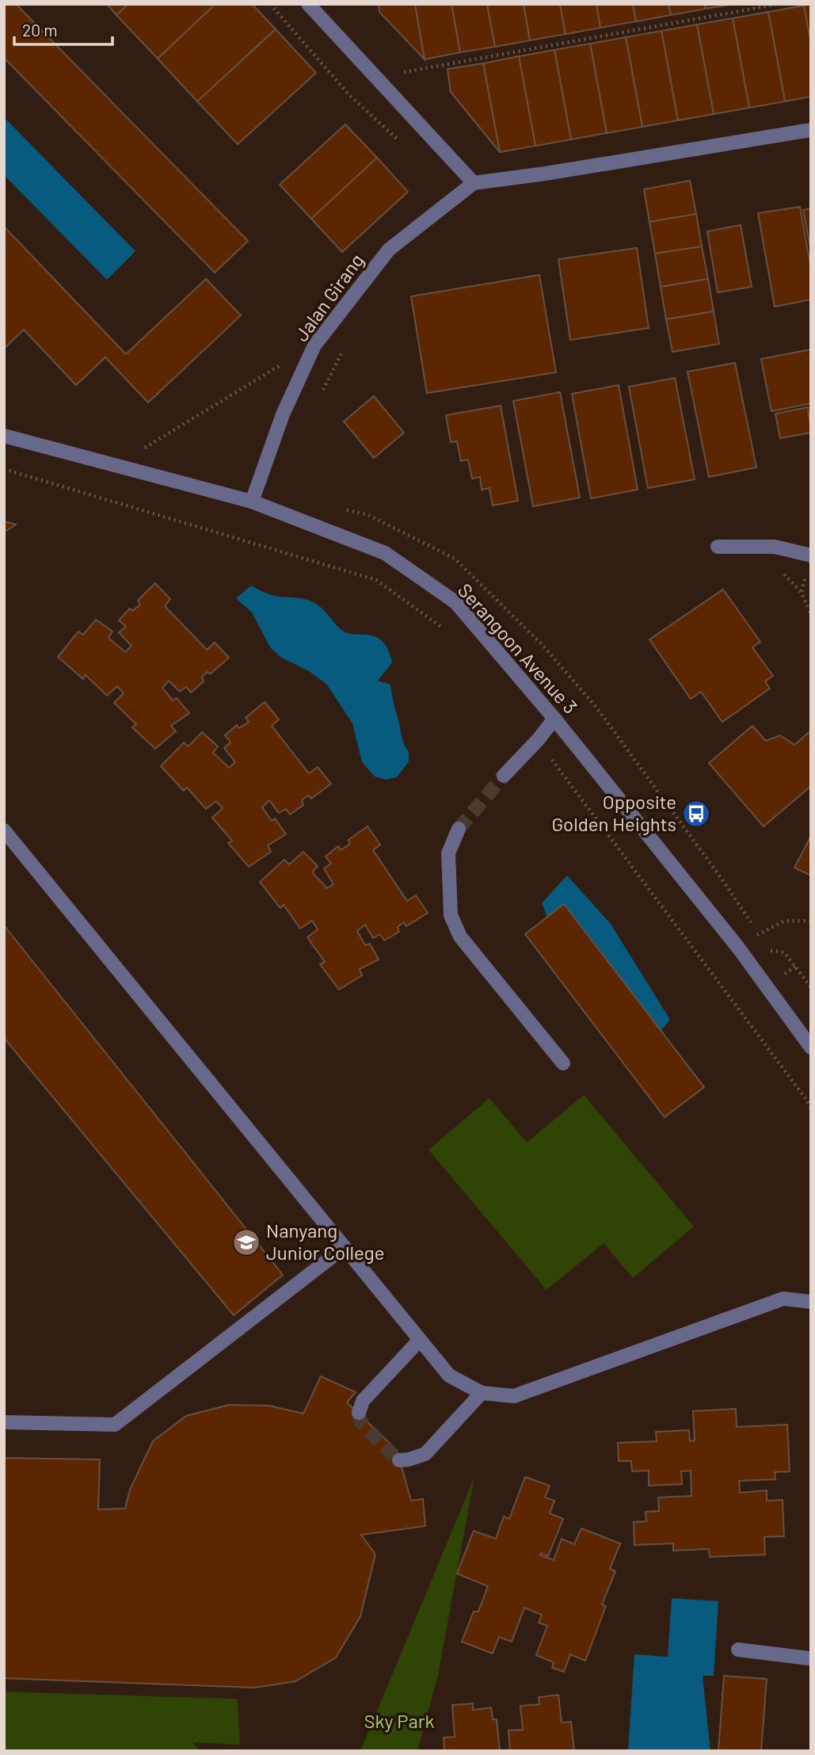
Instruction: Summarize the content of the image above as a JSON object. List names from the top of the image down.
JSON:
{
  "streets": {
    "street": ["Jalan Girang", "Serangoon Avenue 3"]
  },
  "crossings": [
    ["Jalan Girang", "Serangoon Avenue 3"]
  ],
  "parks": ["Sky Park"],
  "places": {
    "bus stop": ["Opposite Golden Heights"],
    "school or university": ["Nanyang Junior College"]
  },
  "scale_bar": "20 m"
}
